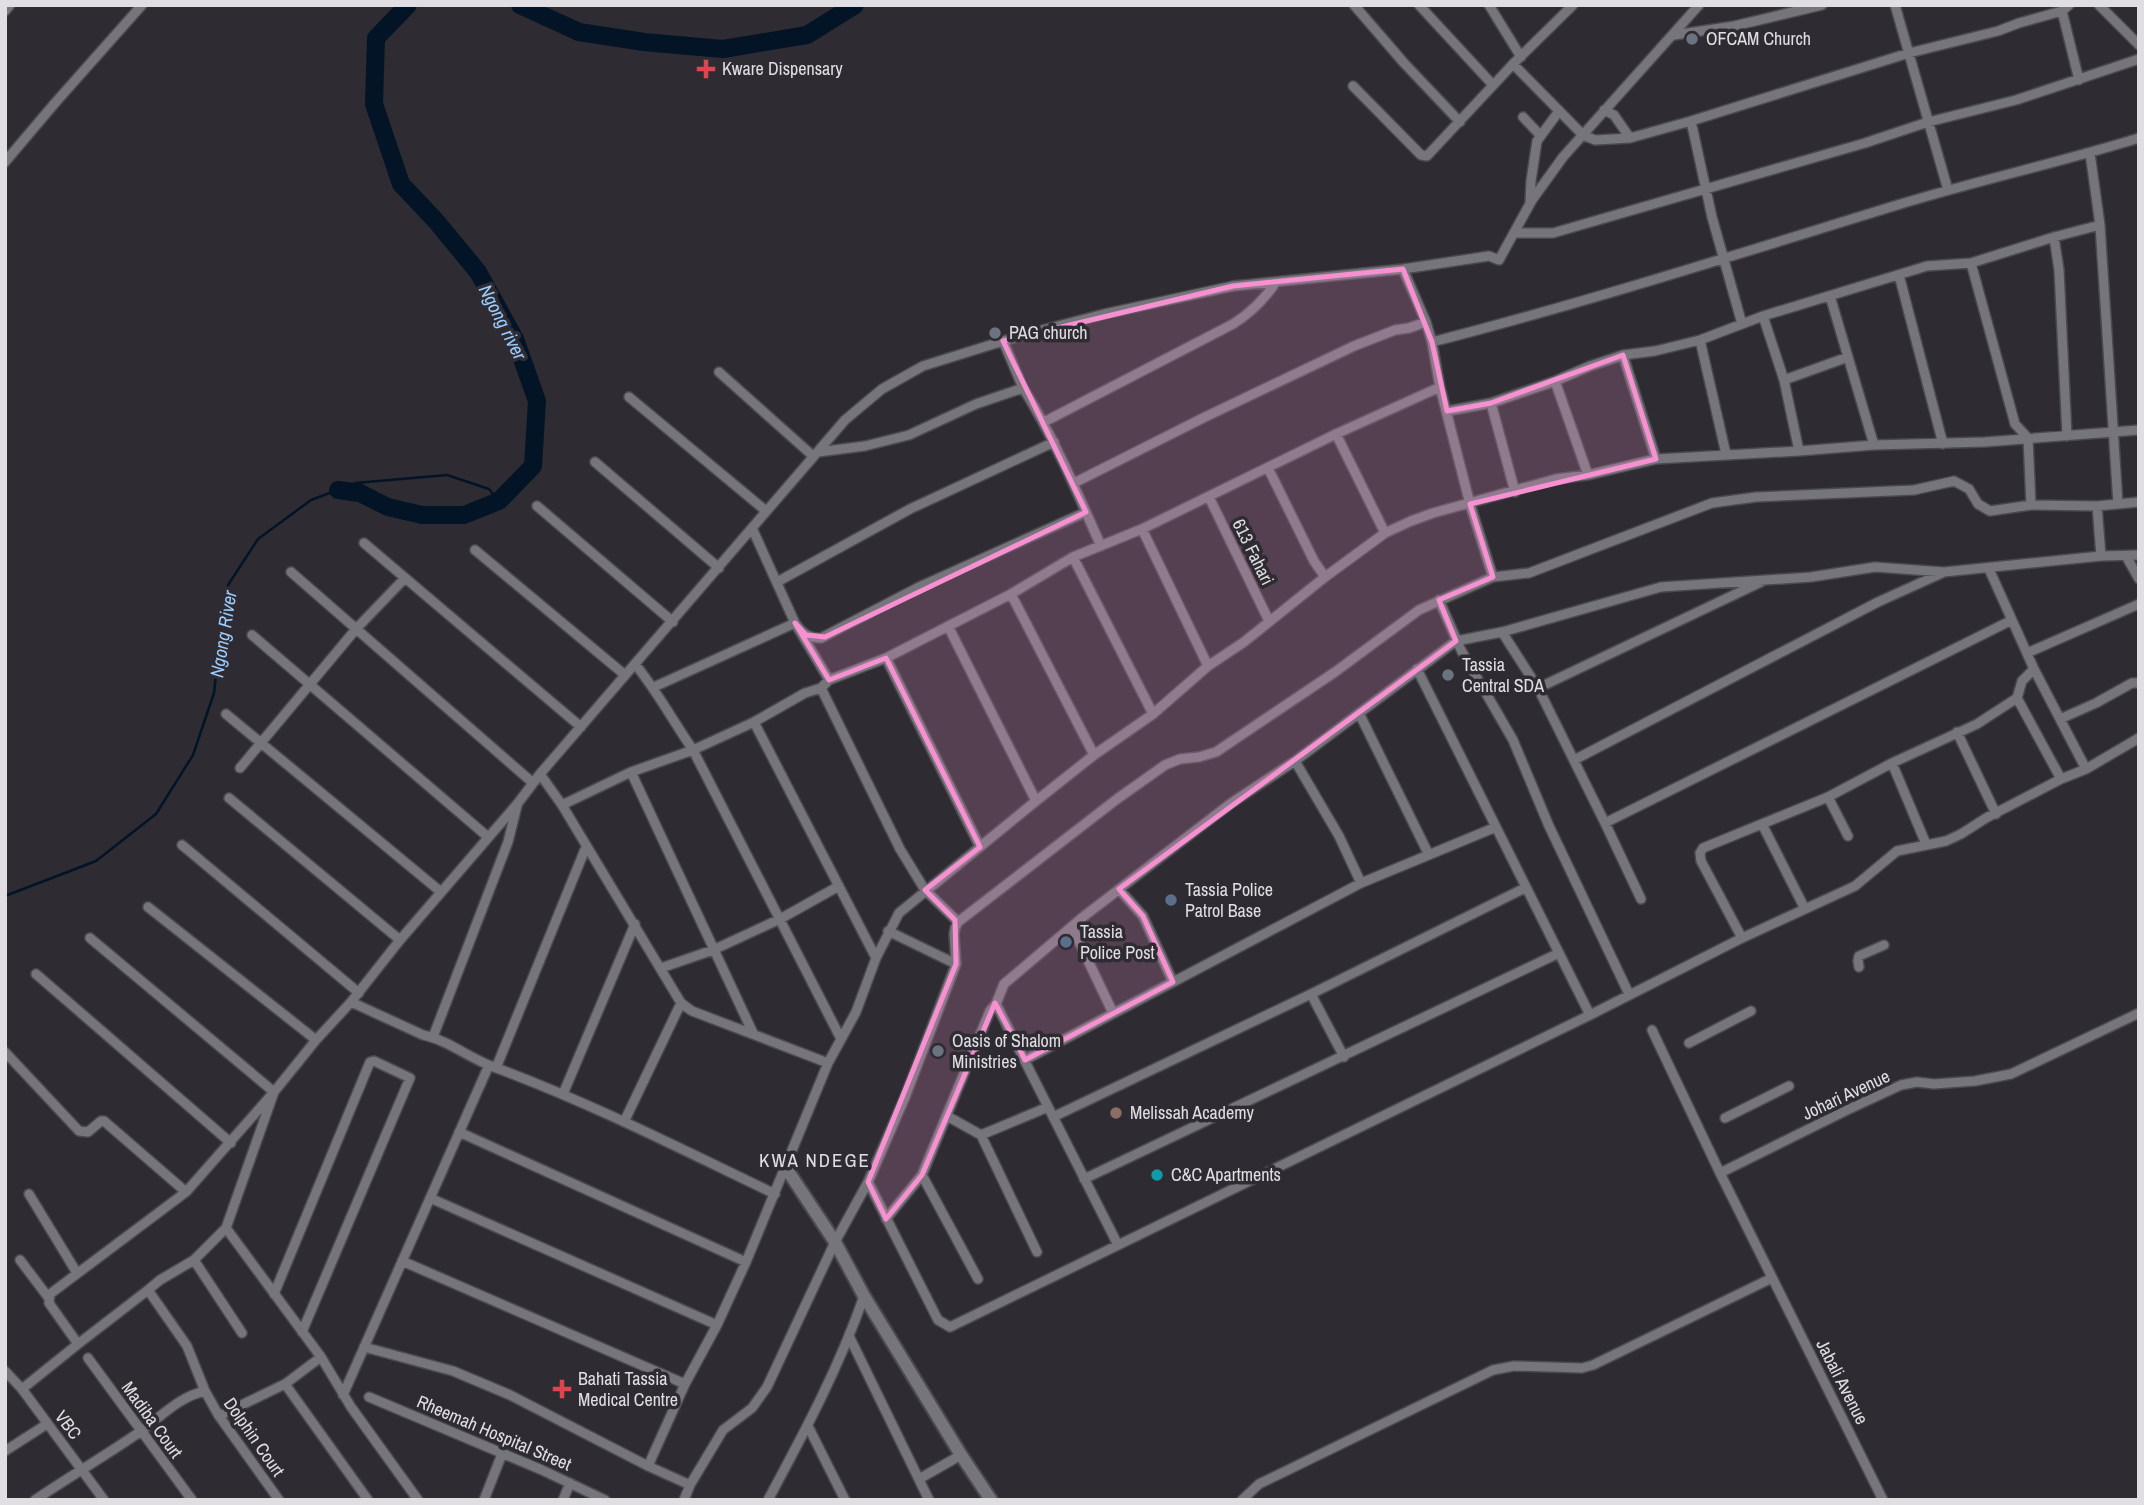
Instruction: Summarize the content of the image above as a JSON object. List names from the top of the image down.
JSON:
{
  "streets": {
    "street": [
      "613 Fahari",
      "Johari Avenue",
      "Jabali Avenue",
      "Madiba Court",
      "VBC",
      "Rheemah Hospital Street",
      "Dolphin Court"
    ]
  },
  "districts": ["KWA NDEGE"],
  "water": ["Ngong river", "Ngong River"],
  "places": {
    "other": [
      "OFCAM Church",
      "PAG church",
      "Tassia Central SDA",
      "Tassia Police Patrol Base",
      "Tassia Police Post",
      "Oasis of Shalom Ministries",
      "Melissah Academy",
      "C&C Apartments"
    ],
    "health": ["Kware Dispensary", "Bahati Tassia Medical Centre"]
  }
}
